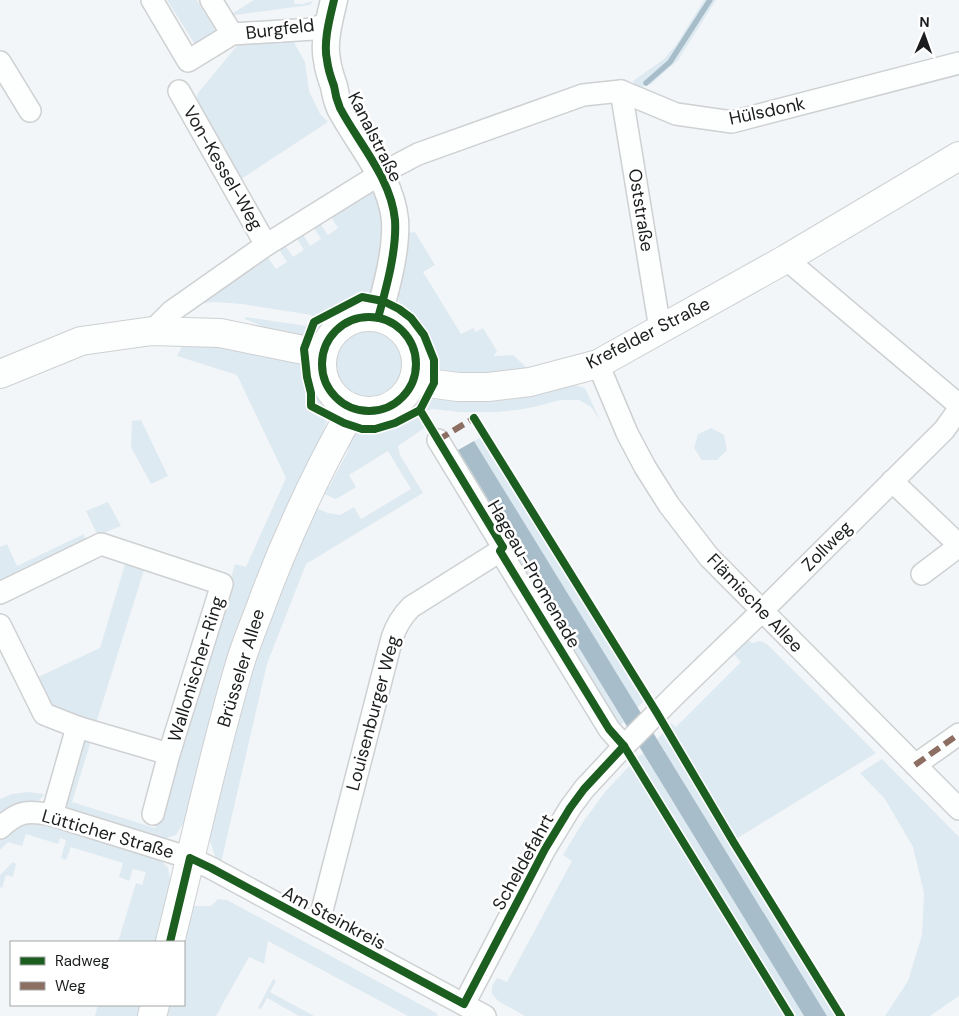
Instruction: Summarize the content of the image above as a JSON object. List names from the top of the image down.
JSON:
{
  "streets": {
    "main road": ["Krefelder Straße", "Brüsseler Allee"],
    "street": [
      "Burgfeld",
      "Hülsdonk",
      "Kanalstraße",
      "Von-Kessel-Weg",
      "Oststraße",
      "Zollweg",
      "Hageau-Promenade",
      "Flämische Allee",
      "Wallonischer-Ring",
      "Louisenburger Weg",
      "Lütticher Straße",
      "Scheldefahrt",
      "Am Steinkreis"
    ]
  },
  "crossings": [
    ["Burgfeld", "Kanalstraße"],
    ["Hülsdonk", "Kanalstraße"],
    ["Hülsdonk", "Von-Kessel-Weg"],
    ["Hülsdonk", "Oststraße"],
    ["Kanalstraße", "Von-Kessel-Weg"],
    ["Kanalstraße", "Krefelder Straße"],
    ["Kanalstraße", "Brüsseler Allee"],
    ["Oststraße", "Krefelder Straße"],
    ["Krefelder Straße", "Flämische Allee"],
    ["Krefelder Straße", "Brüsseler Allee"],
    ["Zollweg", "Flämische Allee"],
    ["Zollweg", "Scheldefahrt"],
    ["Hageau-Promenade", "Louisenburger Weg"],
    ["Hageau-Promenade", "Scheldefahrt"],
    ["Flämische Allee", "Scheldefahrt"],
    ["Brüsseler Allee", "Lütticher Straße"],
    ["Brüsseler Allee", "Am Steinkreis"],
    ["Louisenburger Weg", "Am Steinkreis"],
    ["Lütticher Straße", "Am Steinkreis"],
    ["Scheldefahrt", "Am Steinkreis"]
  ],
  "legend": ["Radweg", "Weg"],
  "north": "top"
}
